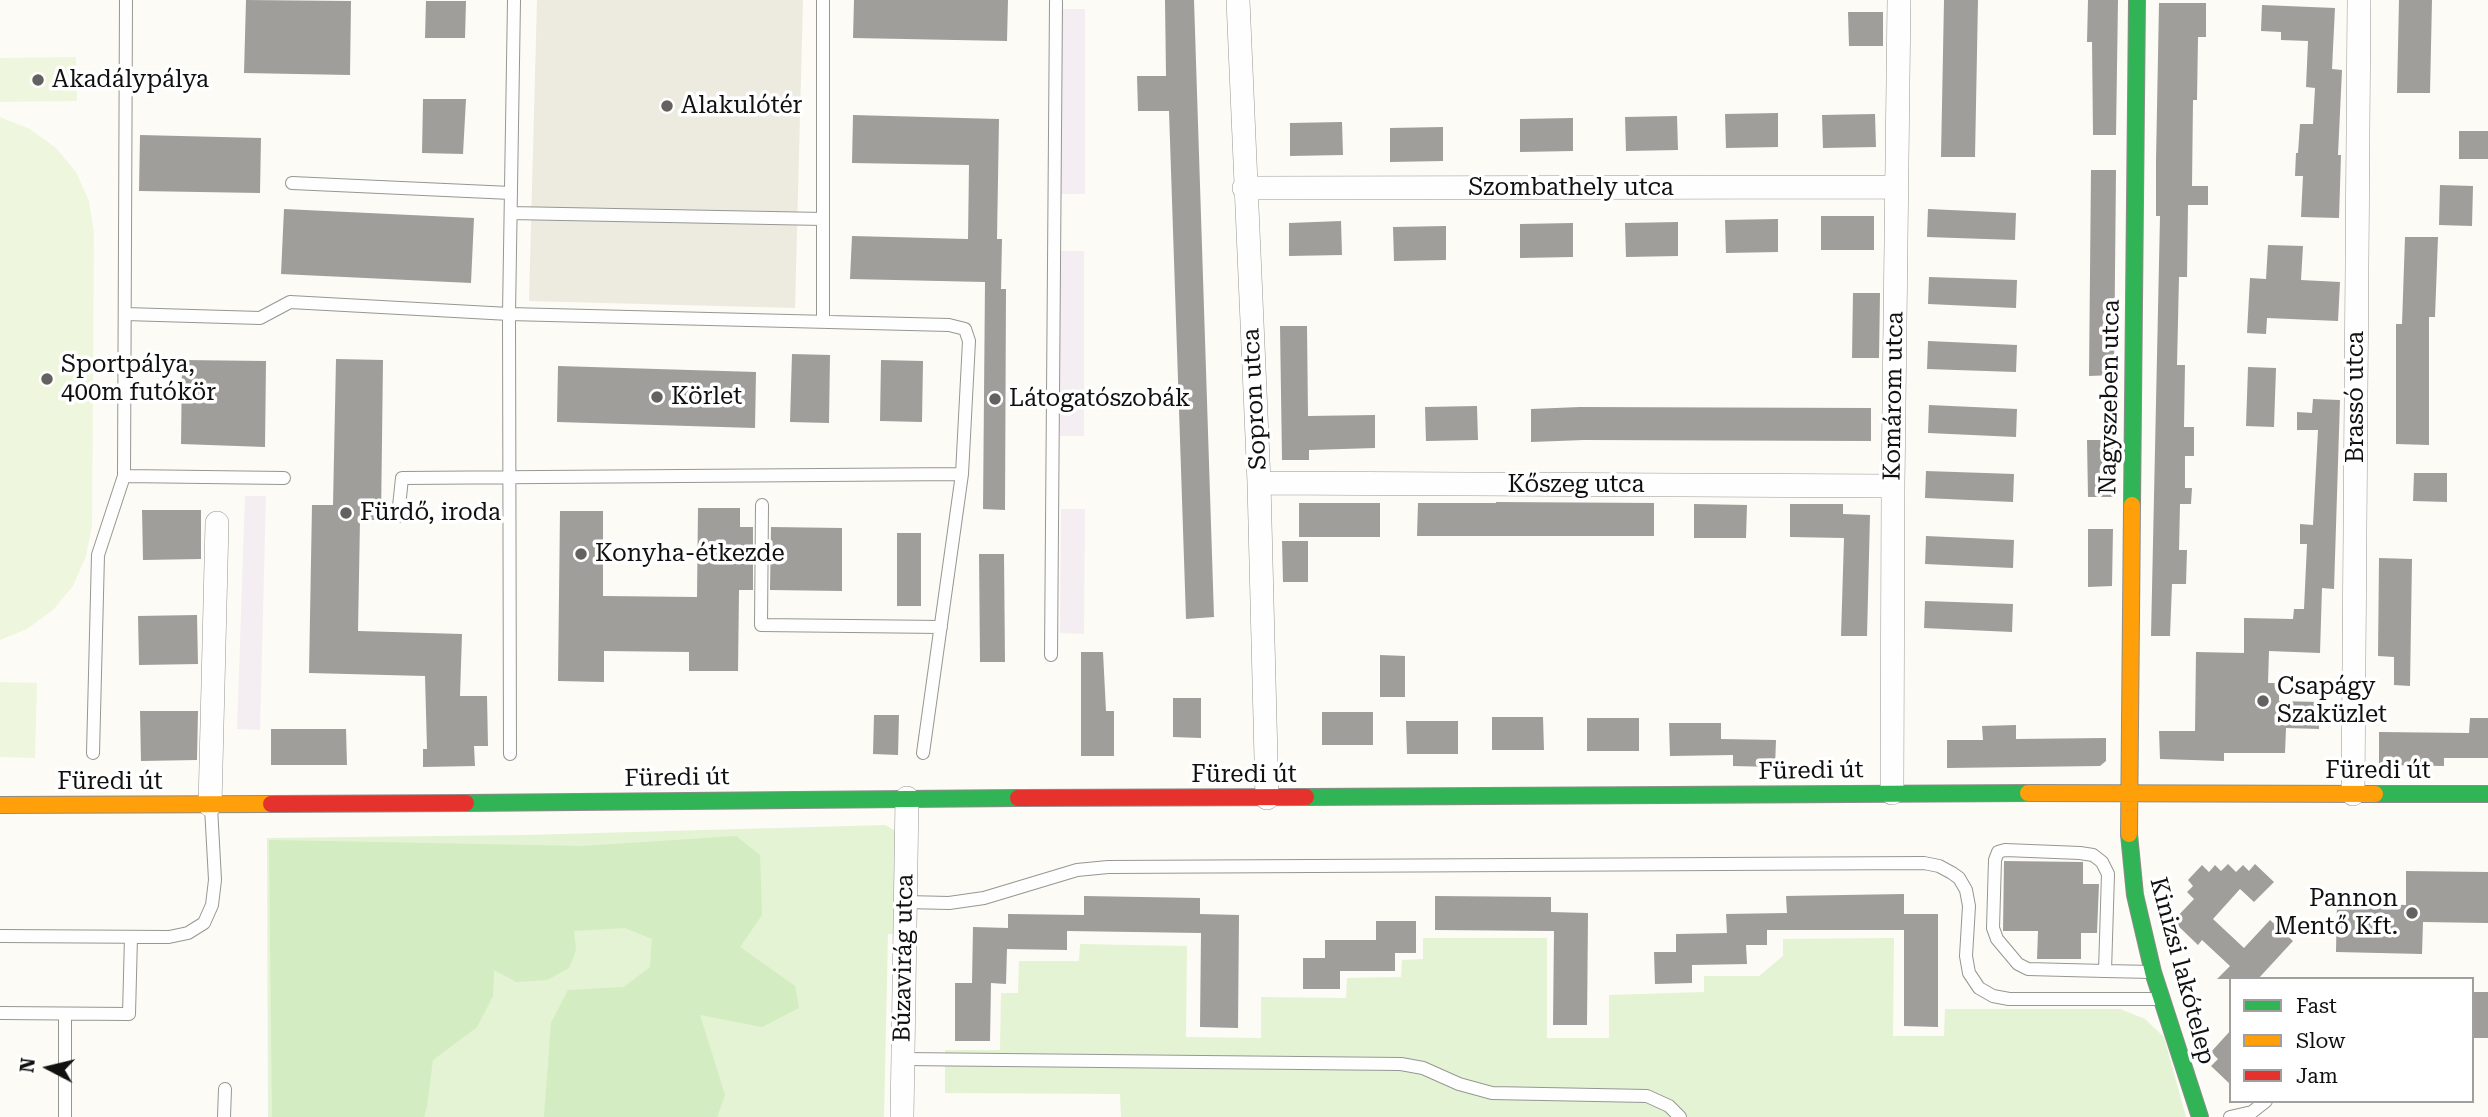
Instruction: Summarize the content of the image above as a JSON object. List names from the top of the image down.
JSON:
{
  "streets": {
    "main road": ["Nagyszeben utca", "Füredi út", "Kinizsi lakótelep"],
    "street": [
      "Szombathely utca",
      "Komárom utca",
      "Brassó utca",
      "Sopron utca",
      "Kőszeg utca",
      "Búzavirág utca"
    ]
  },
  "crossings": [
    ["Szombathely utca", "Komárom utca"],
    ["Szombathely utca", "Sopron utca"],
    ["Komárom utca", "Kőszeg utca"],
    ["Komárom utca", "Füredi út"],
    ["Nagyszeben utca", "Füredi út"],
    ["Nagyszeben utca", "Kinizsi lakótelep"],
    ["Brassó utca", "Füredi út"],
    ["Sopron utca", "Kőszeg utca"],
    ["Sopron utca", "Füredi út"],
    ["Füredi út", "Búzavirág utca"],
    ["Füredi út", "Kinizsi lakótelep"]
  ],
  "places": [
    "Akadálypálya",
    "Alakulótér",
    "Sportpálya, 400m futókör",
    "Körlet",
    "Látogatószobák",
    "Fürdő, iroda",
    "Konyha-étkezde",
    "Csapágy Szaküzlet",
    "Pannon Mentő Kft."
  ],
  "legend": ["Fast", "Slow", "Jam"],
  "north": "left"
}
